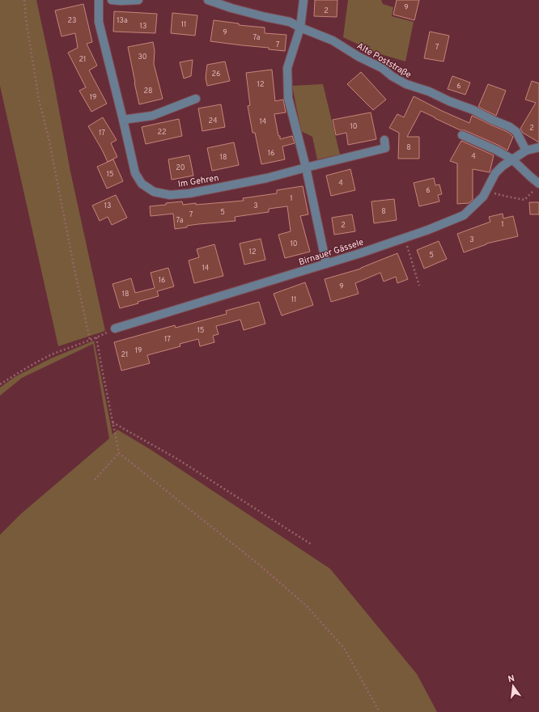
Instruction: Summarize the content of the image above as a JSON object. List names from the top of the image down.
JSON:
{
  "streets": {
    "street": ["Alte Poststraße", "Im Gehren", "Birnauer Gässele"]
  },
  "crossings": [
    ["Alte Poststraße", "Birnauer Gässele"]
  ],
  "house_numbers": [
    "9",
    "2",
    "23",
    "13a",
    "11",
    "13",
    "9",
    "7a",
    "7",
    "7",
    "30",
    "21",
    "26",
    "12",
    "6",
    "28",
    "19",
    "24",
    "14",
    "10",
    "2",
    "22",
    "17",
    "8",
    "16",
    "4",
    "18",
    "20",
    "15",
    "4",
    "6",
    "1",
    "13",
    "3",
    "8",
    "5",
    "7",
    "7a",
    "1",
    "2",
    "3",
    "10",
    "12",
    "5",
    "14",
    "16",
    "9",
    "18",
    "11",
    "15",
    "17",
    "19",
    "21"
  ],
  "north": "top"
}
